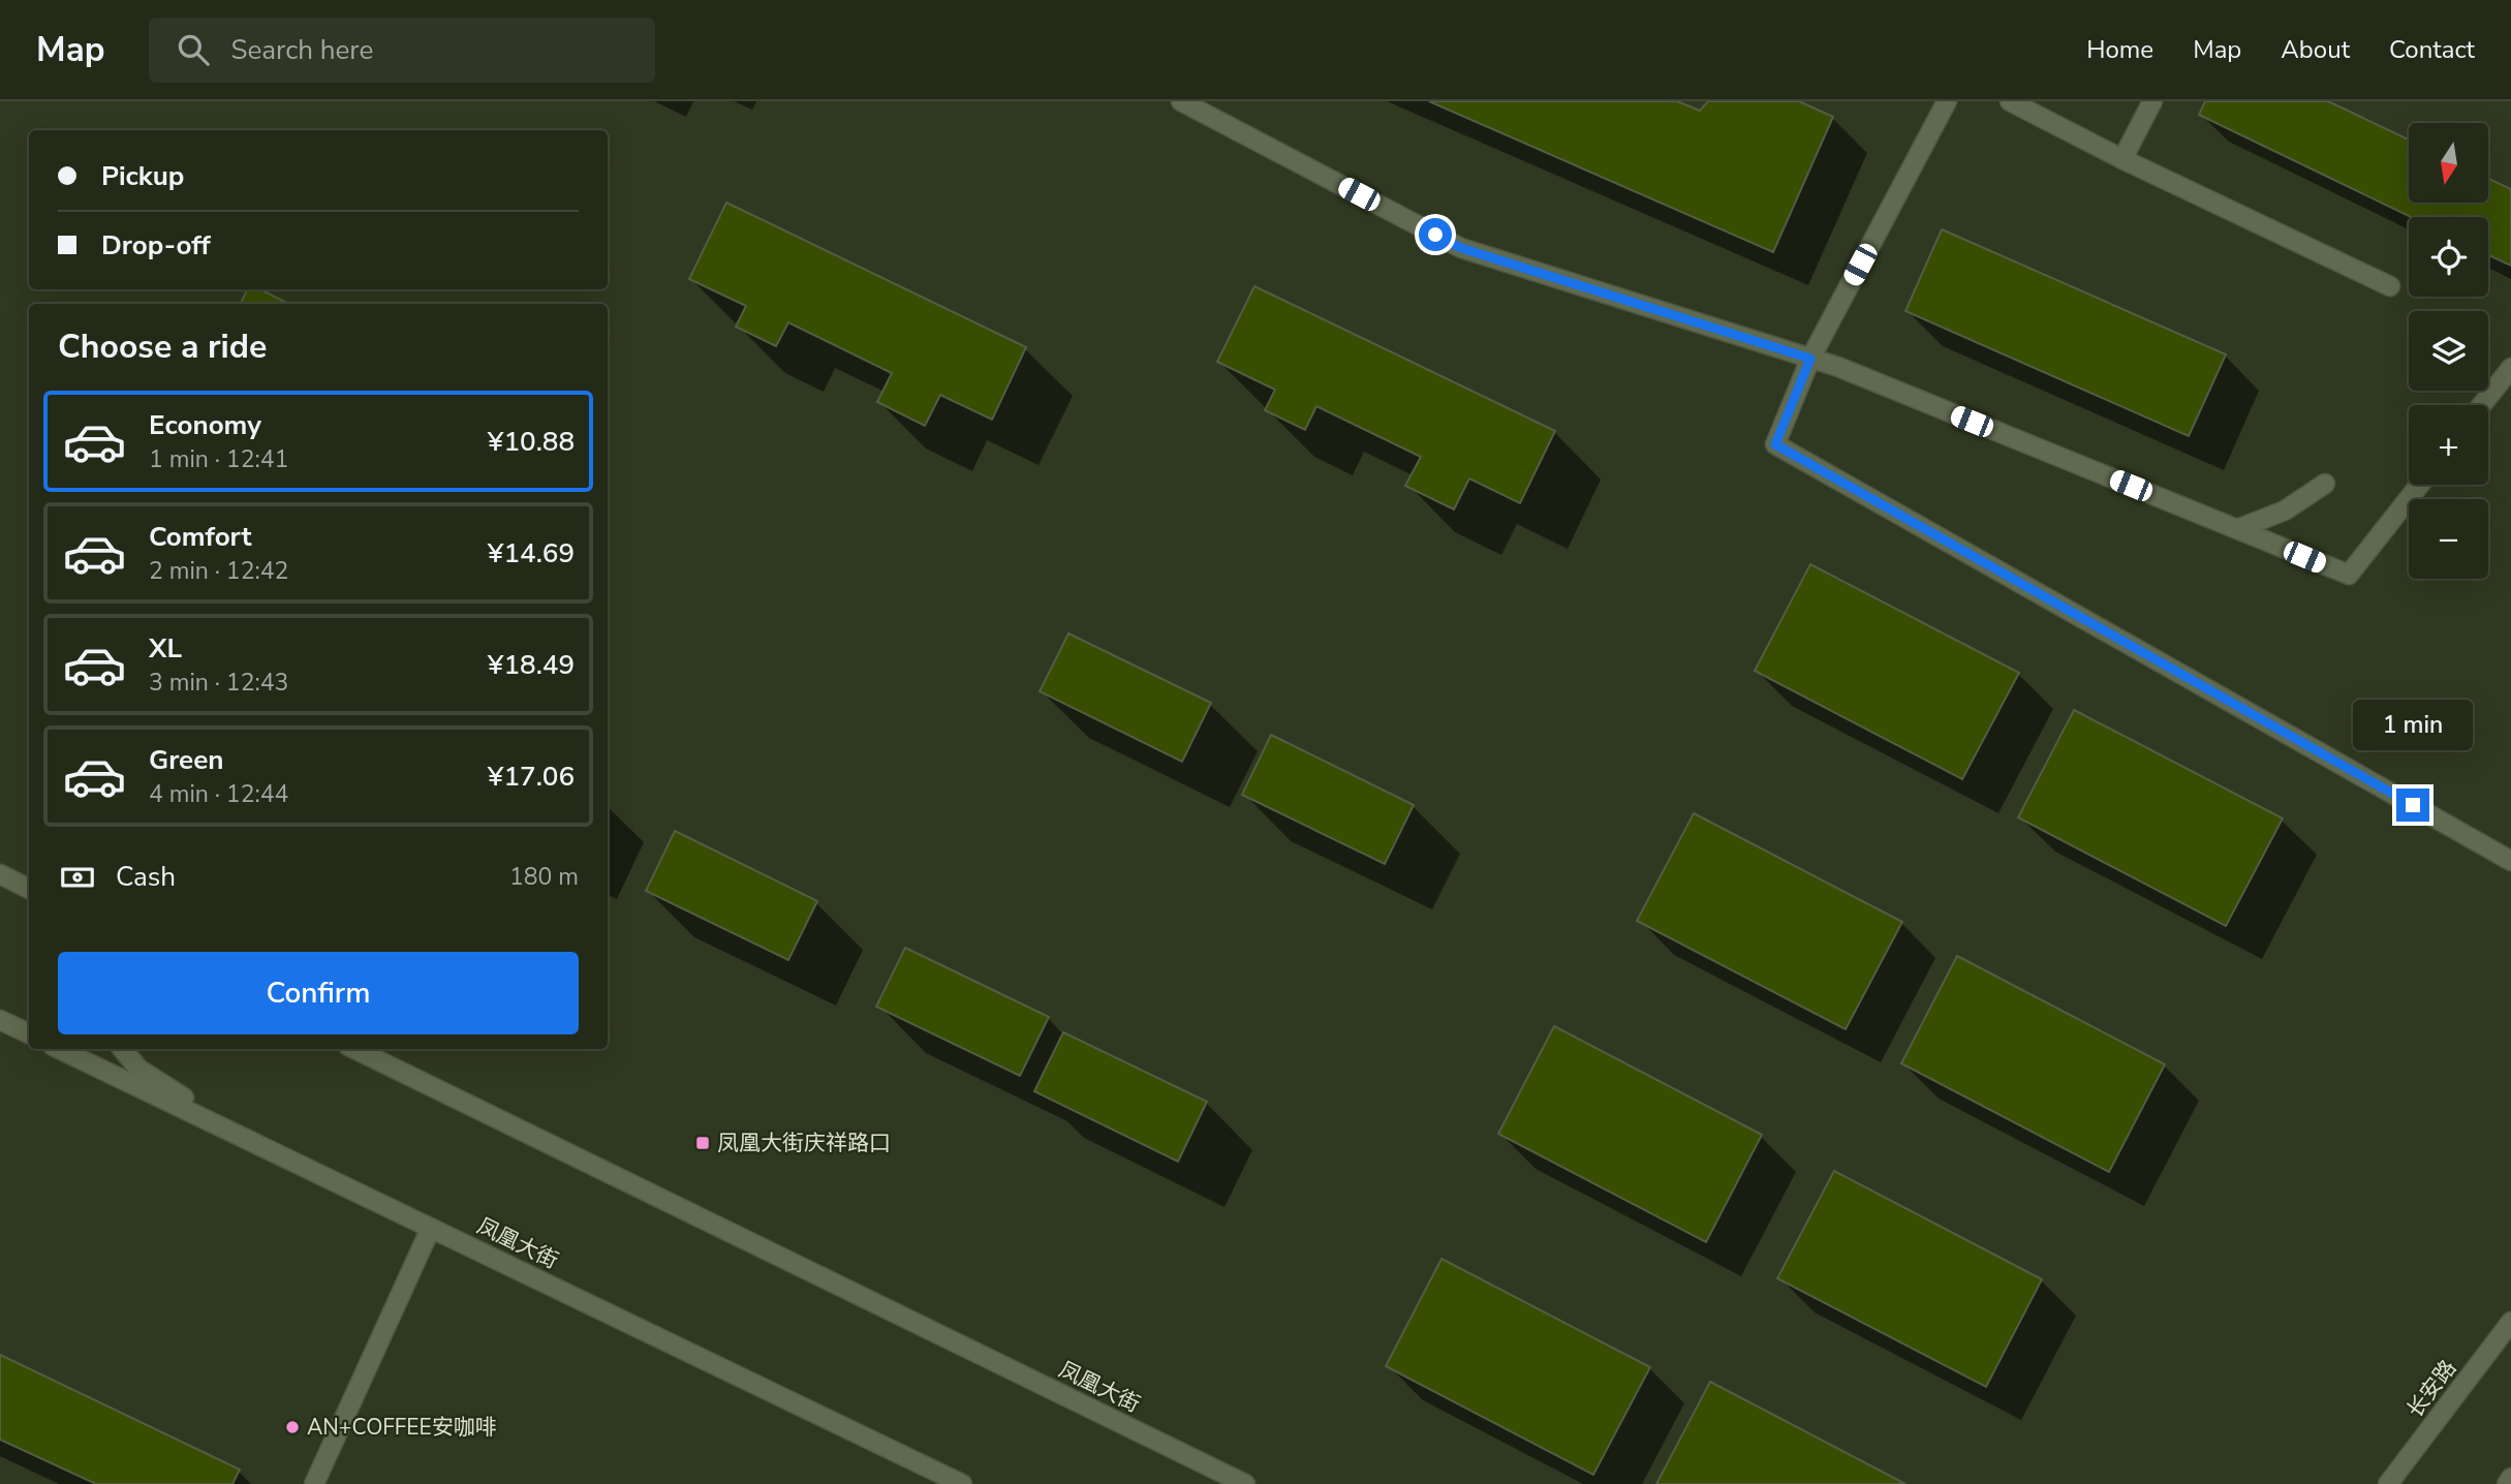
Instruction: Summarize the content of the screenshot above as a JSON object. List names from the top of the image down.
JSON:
{
  "streets": {
    "street": ["凤凰大街", "长安路"]
  },
  "places": {
    "transit": ["凤凰大街庆祥路口"],
    "other": ["AN+COFFEE安咖啡"]
  },
  "north": "bottom",
  "page": {
    "header": "Map",
    "search": "Search here",
    "nav": [
      "Home",
      "Map",
      "About",
      "Contact"
    ],
    "map_buttons": ["+", "−"],
    "banner": ["Pickup", "Drop-off"],
    "heading": "Choose a ride",
    "list": [
      {
        "name": "Economy",
        "note": "1 min · 12:41",
        "value": "¥10.88"
      },
      {
        "name": "Comfort",
        "note": "2 min · 12:42",
        "value": "¥14.69"
      },
      {
        "name": "XL",
        "note": "3 min · 12:43",
        "value": "¥18.49"
      },
      {
        "name": "Green",
        "note": "4 min · 12:44",
        "value": "¥17.06"
      }
    ],
    "bubble": "1 min",
    "pay": ["Cash", "180 m"],
    "buttons": "Confirm"
  }
}
